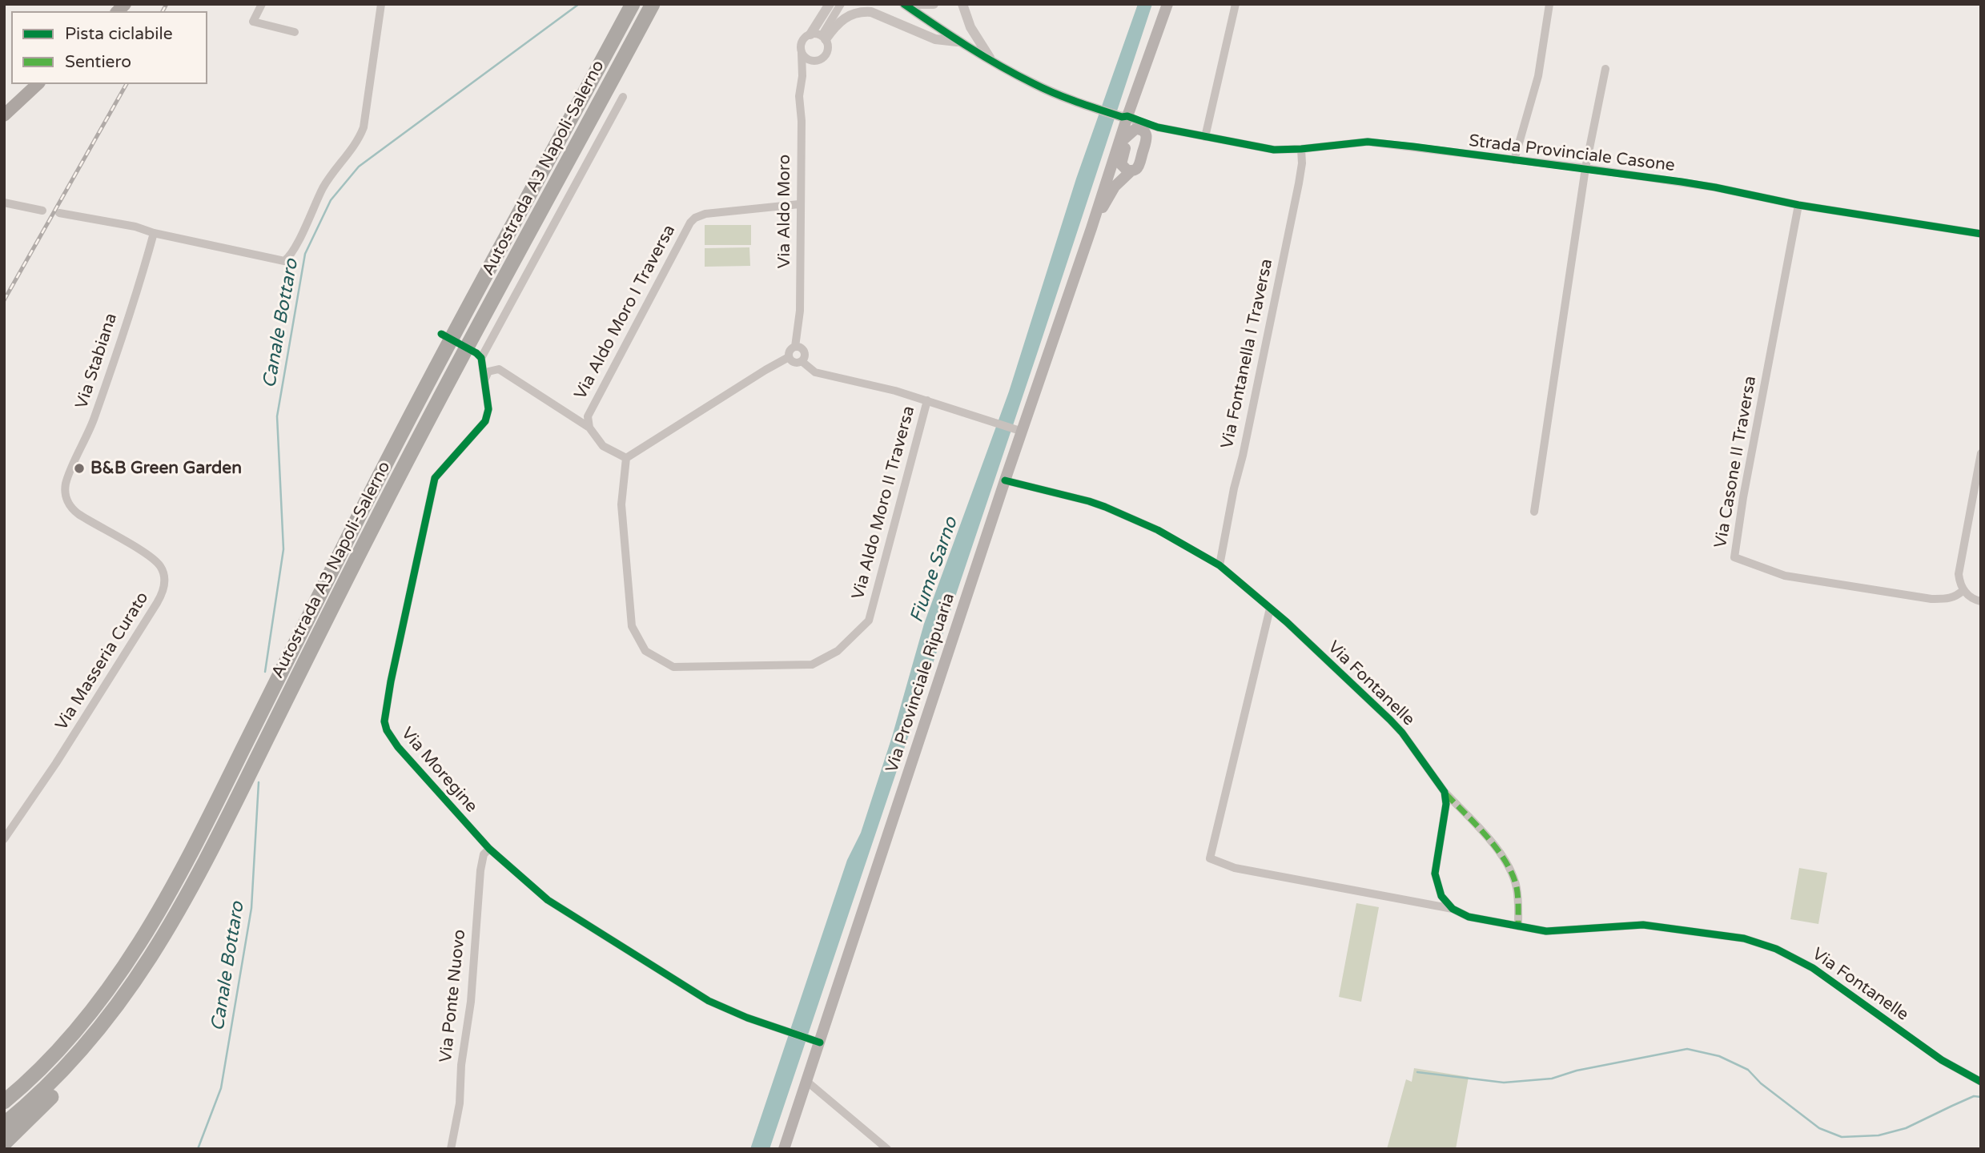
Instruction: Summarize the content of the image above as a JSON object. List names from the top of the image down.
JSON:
{
  "streets": {
    "highway": ["Autostrada A3 Napoli-Salerno"],
    "main road": ["Via Provinciale Ripuaria"],
    "street": [
      "Strada Provinciale Casone",
      "Via Aldo Moro",
      "Via Aldo Moro I Traversa",
      "Via Fontanella I Traversa",
      "Via Stabiana",
      "Via Casone II Traversa",
      "Via Aldo Moro II Traversa",
      "Via Masseria Curato",
      "Via Fontanelle",
      "Via Moregine",
      "Via Ponte Nuovo"
    ]
  },
  "crossings": [
    ["Strada Provinciale Casone", "Via Fontanella I Traversa"],
    ["Strada Provinciale Casone", "Via Casone II Traversa"],
    ["Strada Provinciale Casone", "Via Provinciale Ripuaria"],
    ["Via Aldo Moro", "Via Aldo Moro I Traversa"],
    ["Via Fontanella I Traversa", "Via Fontanelle"],
    ["Via Stabiana", "Via Masseria Curato"],
    ["Via Provinciale Ripuaria", "Via Fontanelle"],
    ["Via Provinciale Ripuaria", "Via Moregine"],
    ["Via Moregine", "Via Ponte Nuovo"]
  ],
  "water": ["Canale Bottaro", "Fiume Sarno"],
  "places": ["B&B Green Garden"],
  "legend": ["Pista ciclabile", "Sentiero"]
}
